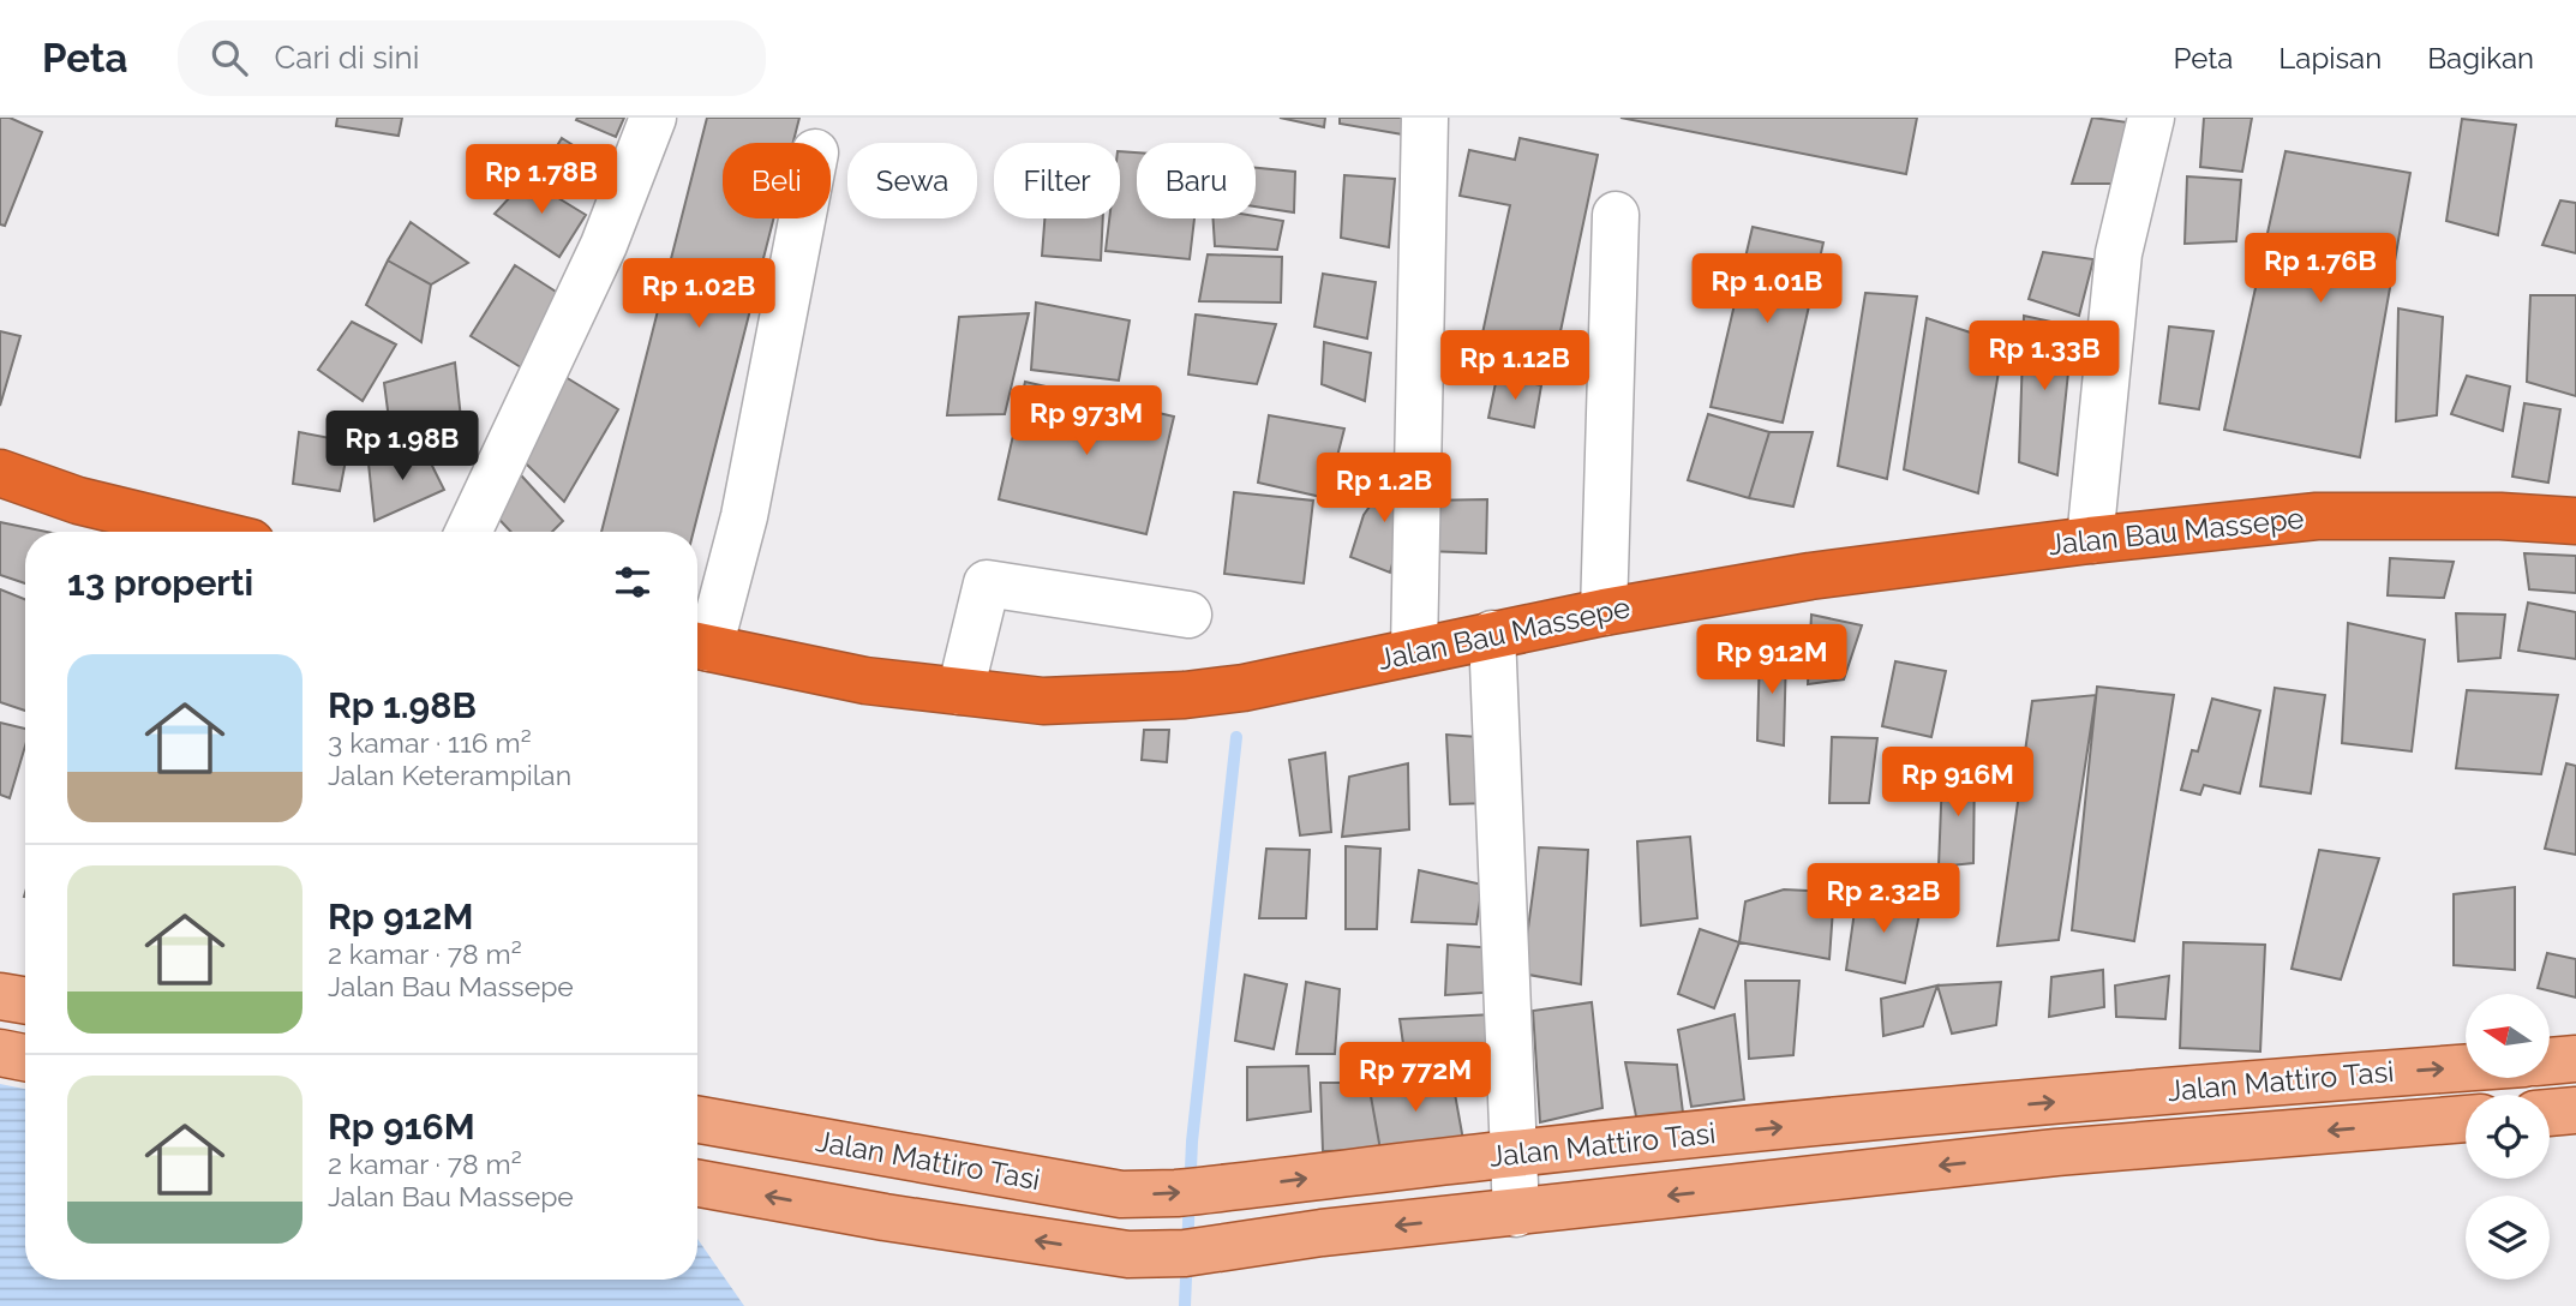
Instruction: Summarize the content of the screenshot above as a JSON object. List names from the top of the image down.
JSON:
{
  "streets": {
    "highway": ["Jalan Bau Massepe"],
    "main road": ["Jalan Mattiro Tasi"]
  },
  "north": "left",
  "page": {
    "header": "Peta",
    "search": "Cari di sini",
    "nav": ["Peta", "Lapisan", "Bagikan"],
    "chip": [
      "Beli",
      "Sewa",
      "Filter",
      "Baru"
    ],
    "price": [
      "Rp 1.78B",
      "Rp 1.76B",
      "Rp 1.01B",
      "Rp 1.02B",
      "Rp 1.33B",
      "Rp 1.12B",
      "Rp 973M",
      "Rp 1.98B",
      "Rp 1.2B",
      "Rp 912M",
      "Rp 916M",
      "Rp 2.32B",
      "Rp 772M"
    ],
    "heading": "13 properti",
    "list": [
      {
        "name": "Rp 1.98B",
        "note": "3 kamar · 116 m² · Jalan Keterampilan"
      },
      {
        "name": "Rp 912M",
        "note": "2 kamar · 78 m² · Jalan Bau Massepe"
      },
      {
        "name": "Rp 916M",
        "note": "2 kamar · 78 m² · Jalan Bau Massepe"
      }
    ]
  }
}
